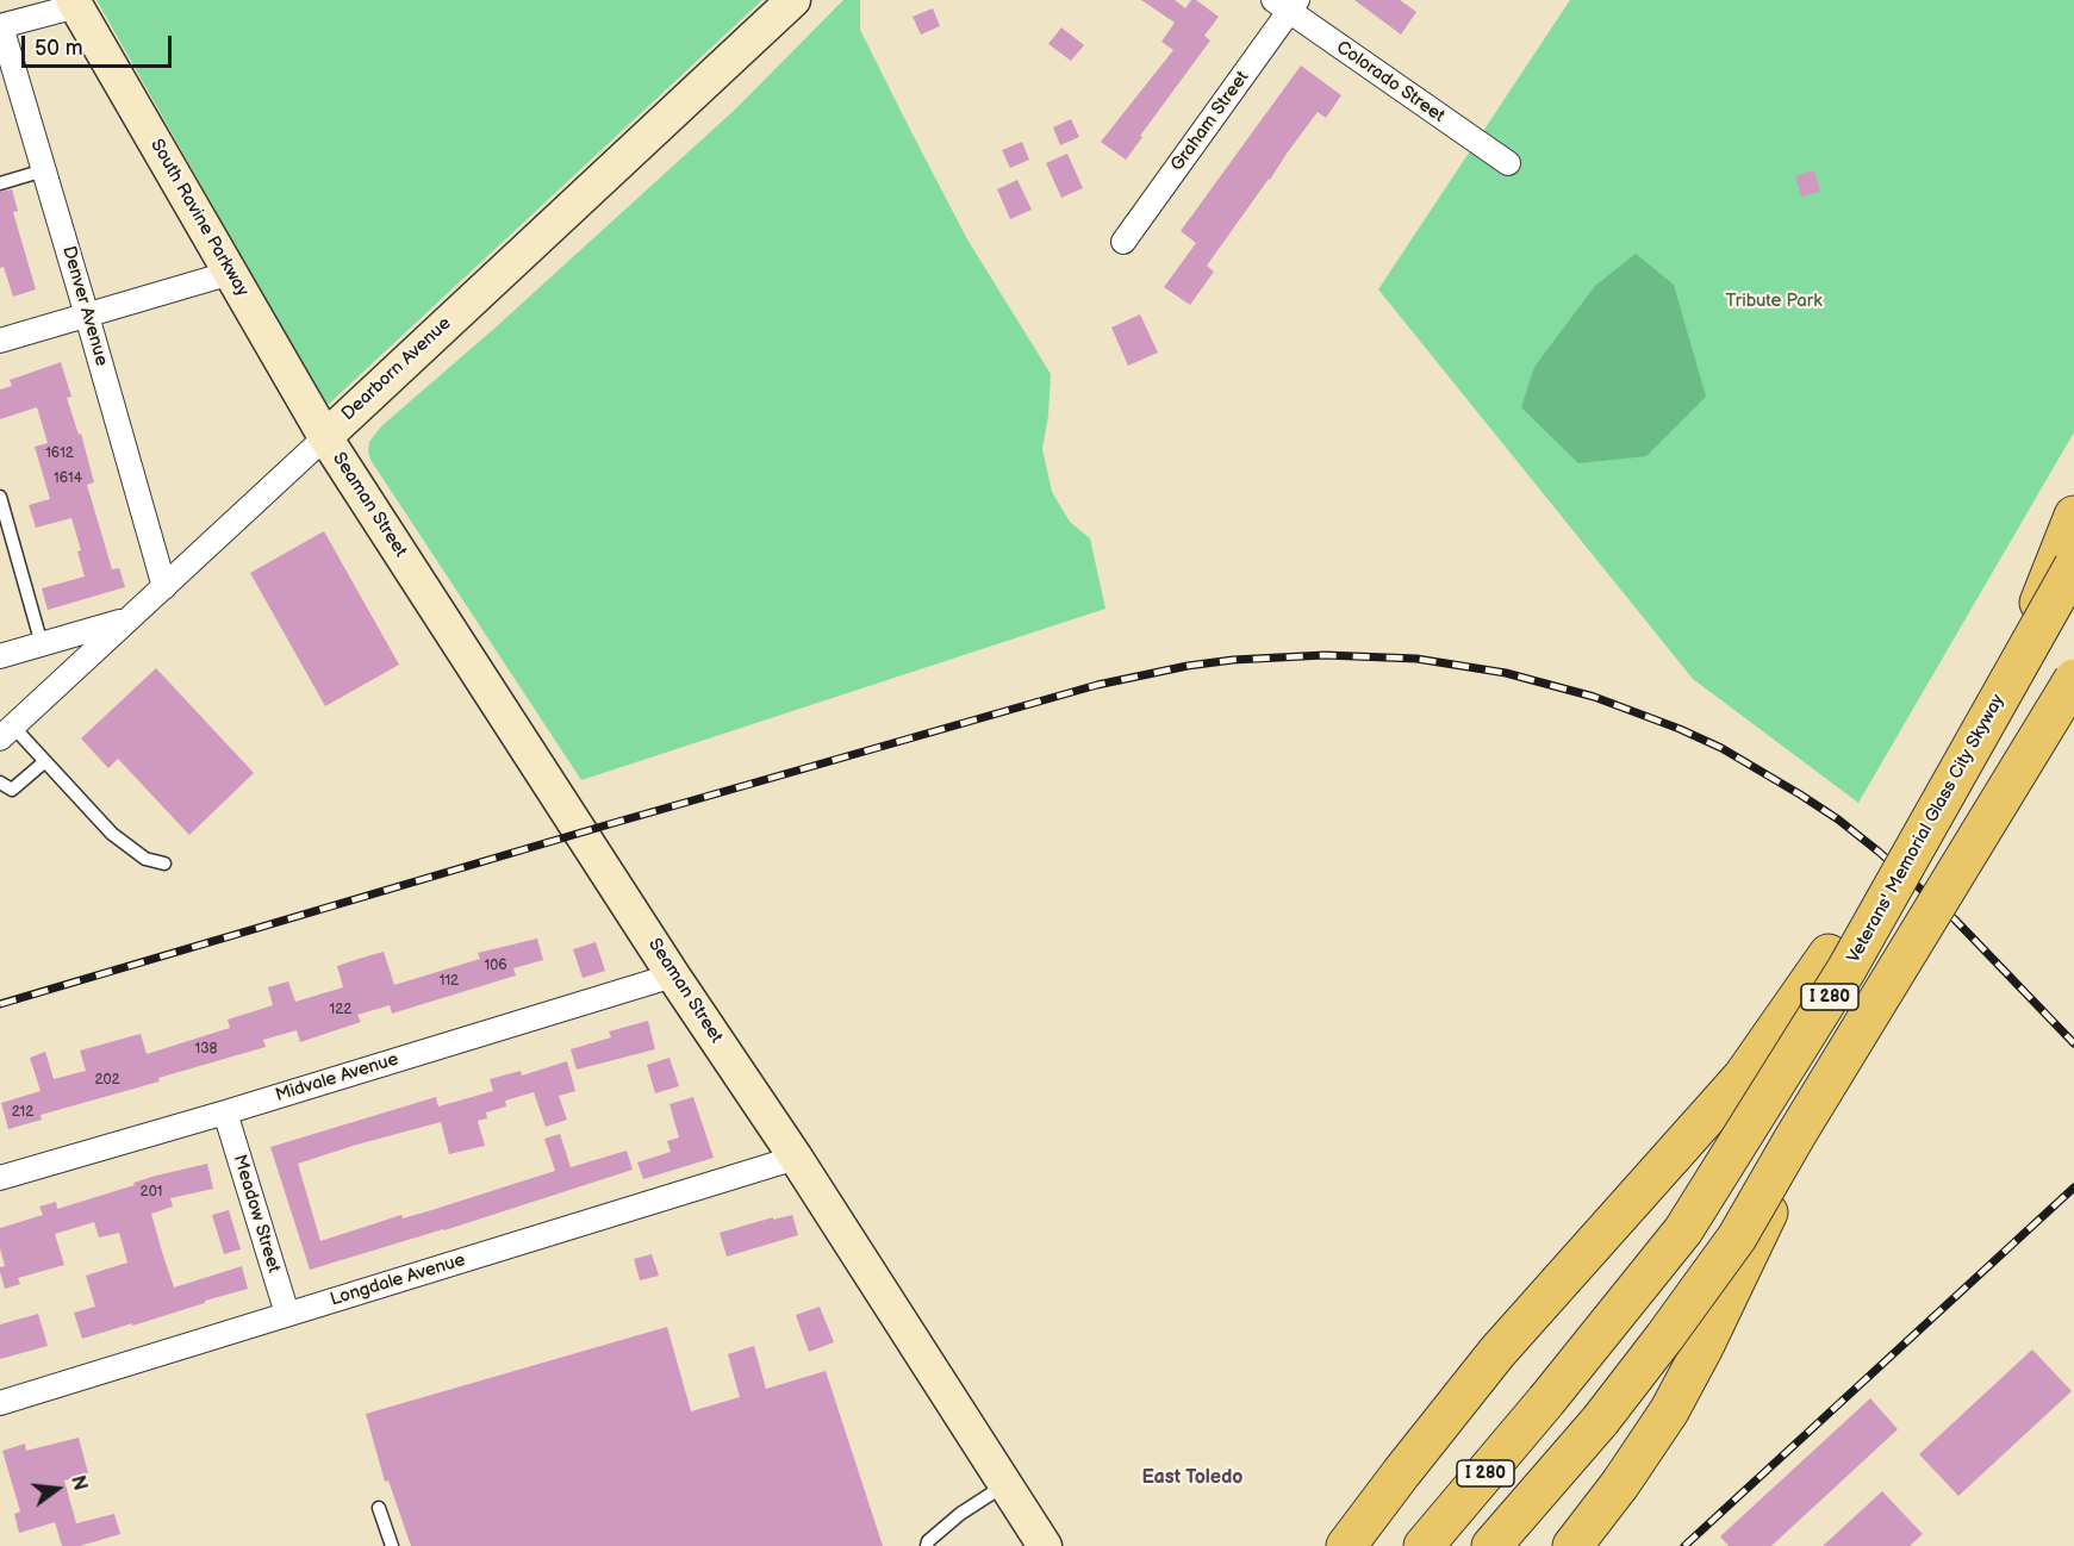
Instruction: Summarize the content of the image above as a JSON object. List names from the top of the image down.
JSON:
{
  "streets": {
    "highway": ["Veterans' Memorial Glass City Skyway", "I 280"],
    "street": [
      "Colorado Street",
      "Graham Street",
      "South Ravine Parkway",
      "Denver Avenue",
      "Dearborn Avenue",
      "Seaman Street",
      "Midvale Avenue",
      "Meadow Street",
      "Longdale Avenue"
    ]
  },
  "crossings": [
    ["Colorado Street", "Graham Street"],
    ["South Ravine Parkway", "Dearborn Avenue"],
    ["South Ravine Parkway", "Seaman Street"],
    ["Denver Avenue", "Dearborn Avenue"],
    ["Dearborn Avenue", "Seaman Street"],
    ["Seaman Street", "Midvale Avenue"],
    ["Seaman Street", "Longdale Avenue"],
    ["Midvale Avenue", "Meadow Street"],
    ["Meadow Street", "Longdale Avenue"]
  ],
  "districts": ["East Toledo"],
  "parks": ["Tribute Park"],
  "house_numbers": [
    "1612",
    "1614",
    "106",
    "112",
    "122",
    "138",
    "202",
    "212",
    "201"
  ],
  "scale_bar": "50 m",
  "north": "right"
}
